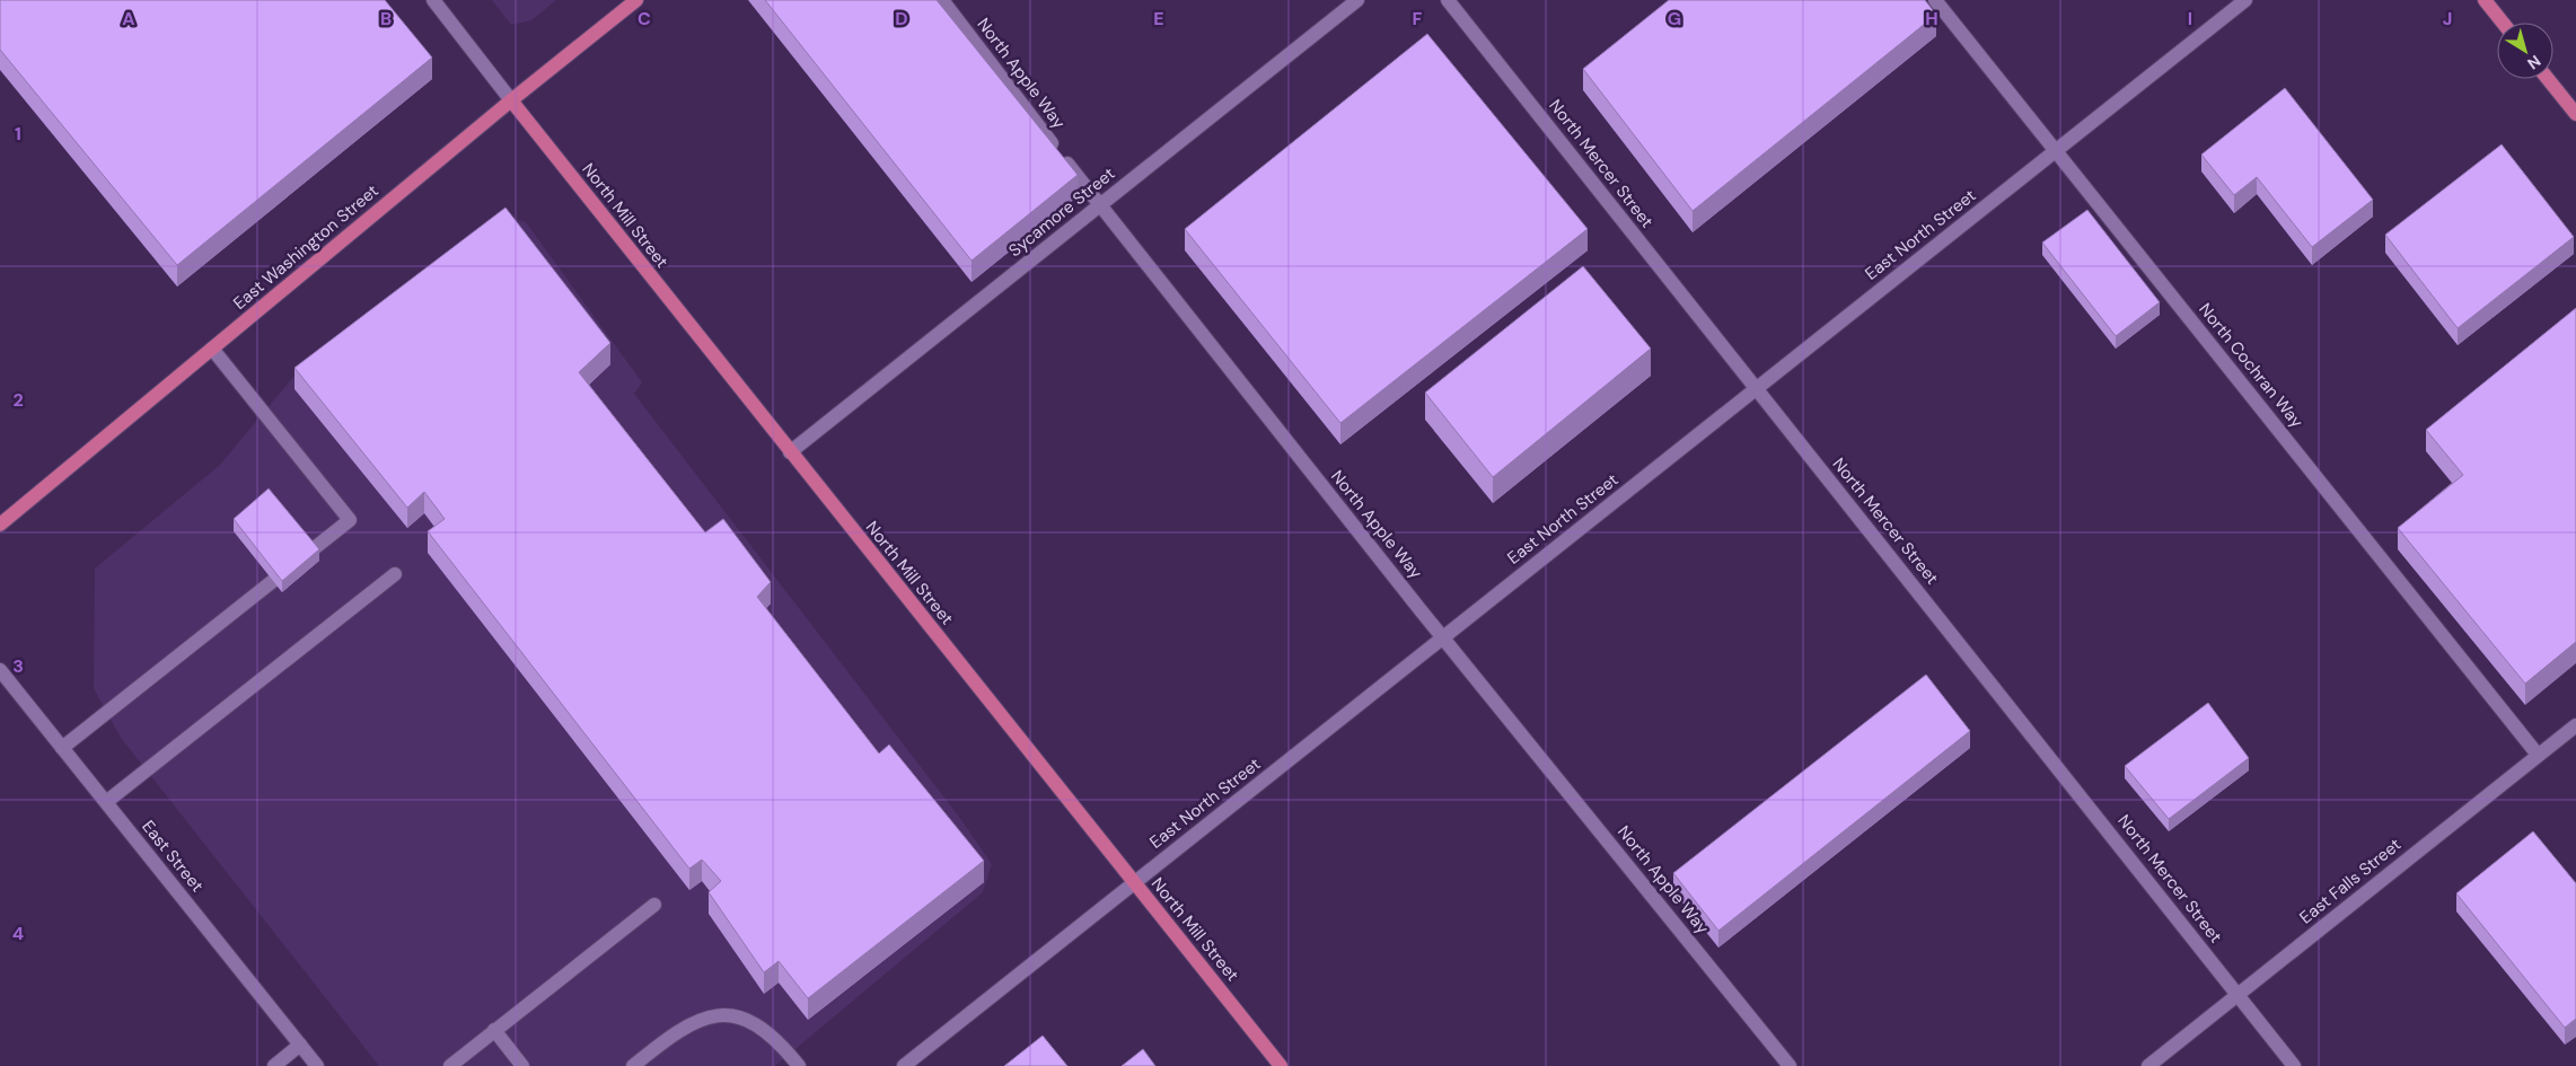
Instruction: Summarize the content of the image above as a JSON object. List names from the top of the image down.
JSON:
{
  "streets": {
    "main road": ["North Mill Street", "East Washington Street"],
    "street": [
      "North Apple Way",
      "North Mercer Street",
      "Sycamore Street",
      "East North Street",
      "North Cochran Way",
      "East Street",
      "East Falls Street"
    ]
  },
  "crossings": [
    ["North Apple Way", "Sycamore Street"],
    ["North Apple Way", "East North Street"],
    ["North Mercer Street", "East North Street"],
    ["North Mercer Street", "East Falls Street"],
    ["Sycamore Street", "North Mill Street"],
    ["North Mill Street", "East North Street"],
    ["North Mill Street", "East Washington Street"],
    ["East North Street", "North Cochran Way"],
    ["North Cochran Way", "East Falls Street"]
  ],
  "north": "bottom right",
  "grid": {
    "columns": [
      "A",
      "B",
      "C",
      "D",
      "E",
      "F",
      "G",
      "H",
      "I",
      "J"
    ],
    "rows": [
      "1",
      "2",
      "3",
      "4"
    ]
  }
}
